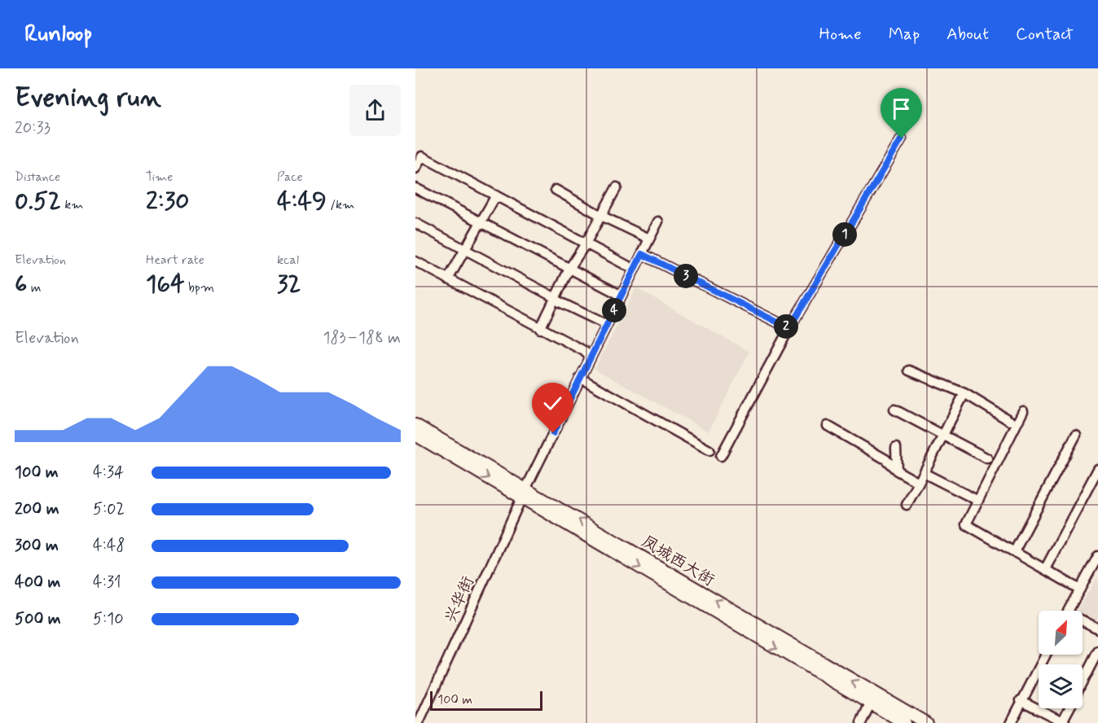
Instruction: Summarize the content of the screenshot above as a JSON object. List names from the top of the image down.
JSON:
{
  "streets": {
    "main road": ["凤城西大街"],
    "street": ["兴华街"]
  },
  "crossings": [
    ["凤城西大街", "兴华街"]
  ],
  "scale_bar": "100 m",
  "north": "top right",
  "page": {
    "header": "Runloop",
    "nav": [
      "Home",
      "Map",
      "About",
      "Contact"
    ],
    "heading": ["Evening run", "20:33"],
    "stats": [
      ["Distance", "0.52 km"],
      ["Time", "2:30"],
      ["Pace", "4:49 /km"],
      ["Elevation", "6 m"],
      ["Heart rate", "164 bpm"],
      ["kcal", "32"]
    ],
    "pins": [
      "1",
      "3",
      "4",
      "2"
    ],
    "chart": ["Elevation", "183–188 m"],
    "list": [
      {
        "name": "100 m",
        "note": "4:34"
      },
      {
        "name": "200 m",
        "note": "5:02"
      },
      {
        "name": "300 m",
        "note": "4:48"
      },
      {
        "name": "400 m",
        "note": "4:31"
      },
      {
        "name": "500 m",
        "note": "5:10"
      }
    ],
    "scale": "100 m"
  }
}
